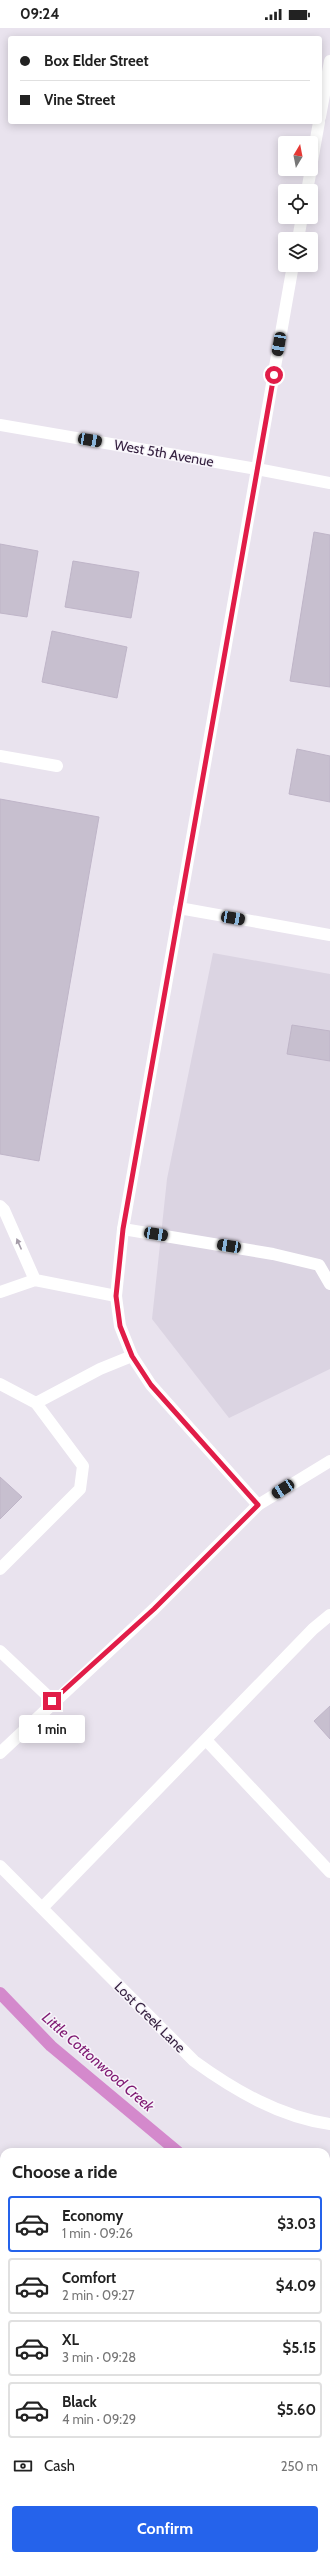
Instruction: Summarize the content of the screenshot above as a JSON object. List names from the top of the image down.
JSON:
{
  "streets": {
    "street": ["West 5th Avenue", "Lost Creek Lane"]
  },
  "water": ["Little Cottonwood Creek"],
  "north": "top",
  "page": {
    "status": "09:24",
    "banner": ["Box Elder Street", "Vine Street"],
    "bubble": "1 min",
    "heading": "Choose a ride",
    "list": [
      {
        "name": "Economy",
        "note": "1 min · 09:26",
        "value": "$3.03"
      },
      {
        "name": "Comfort",
        "note": "2 min · 09:27",
        "value": "$4.09"
      },
      {
        "name": "XL",
        "note": "3 min · 09:28",
        "value": "$5.15"
      },
      {
        "name": "Black",
        "note": "4 min · 09:29",
        "value": "$5.60"
      }
    ],
    "pay": ["Cash", "250 m"],
    "buttons": "Confirm"
  }
}
